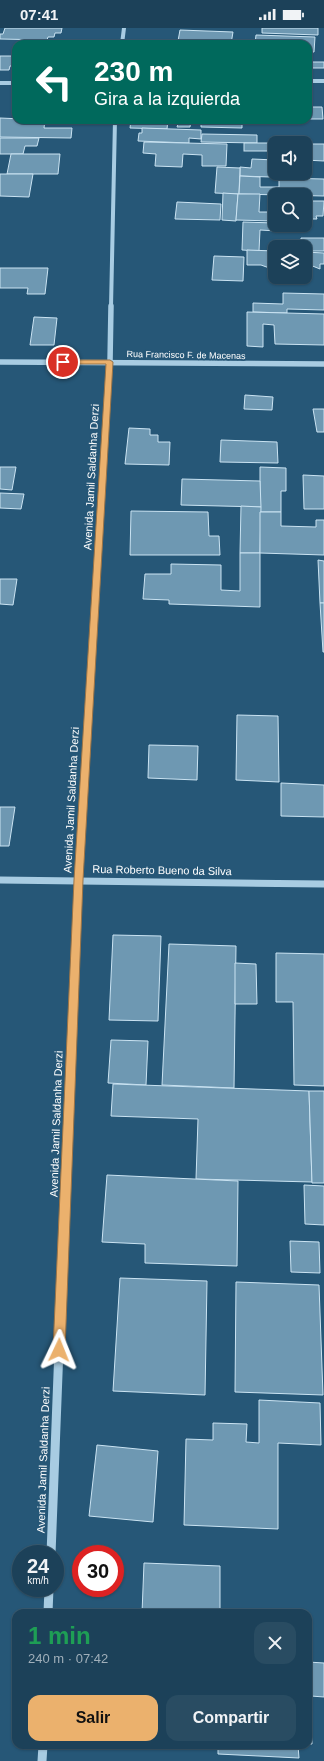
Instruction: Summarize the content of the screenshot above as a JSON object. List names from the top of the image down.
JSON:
{
  "streets": {
    "street": ["Rua Francisco F. de Macenas", "Avenida Jamil Saldanha Derzi", "Rua Roberto Bueno da Silva"]
  },
  "crossings": [
    ["Rua Francisco F. de Macenas", "Avenida Jamil Saldanha Derzi"],
    ["Avenida Jamil Saldanha Derzi", "Rua Roberto Bueno da Silva"]
  ],
  "page": {
    "status": "07:41",
    "turn": ["230 m", "Gira a la izquierda"],
    "speed": "24 km/h",
    "limit": "30",
    "heading": ["1 min", "240 m · 07:42"],
    "buttons": ["Salir", "Compartir"]
  }
}
